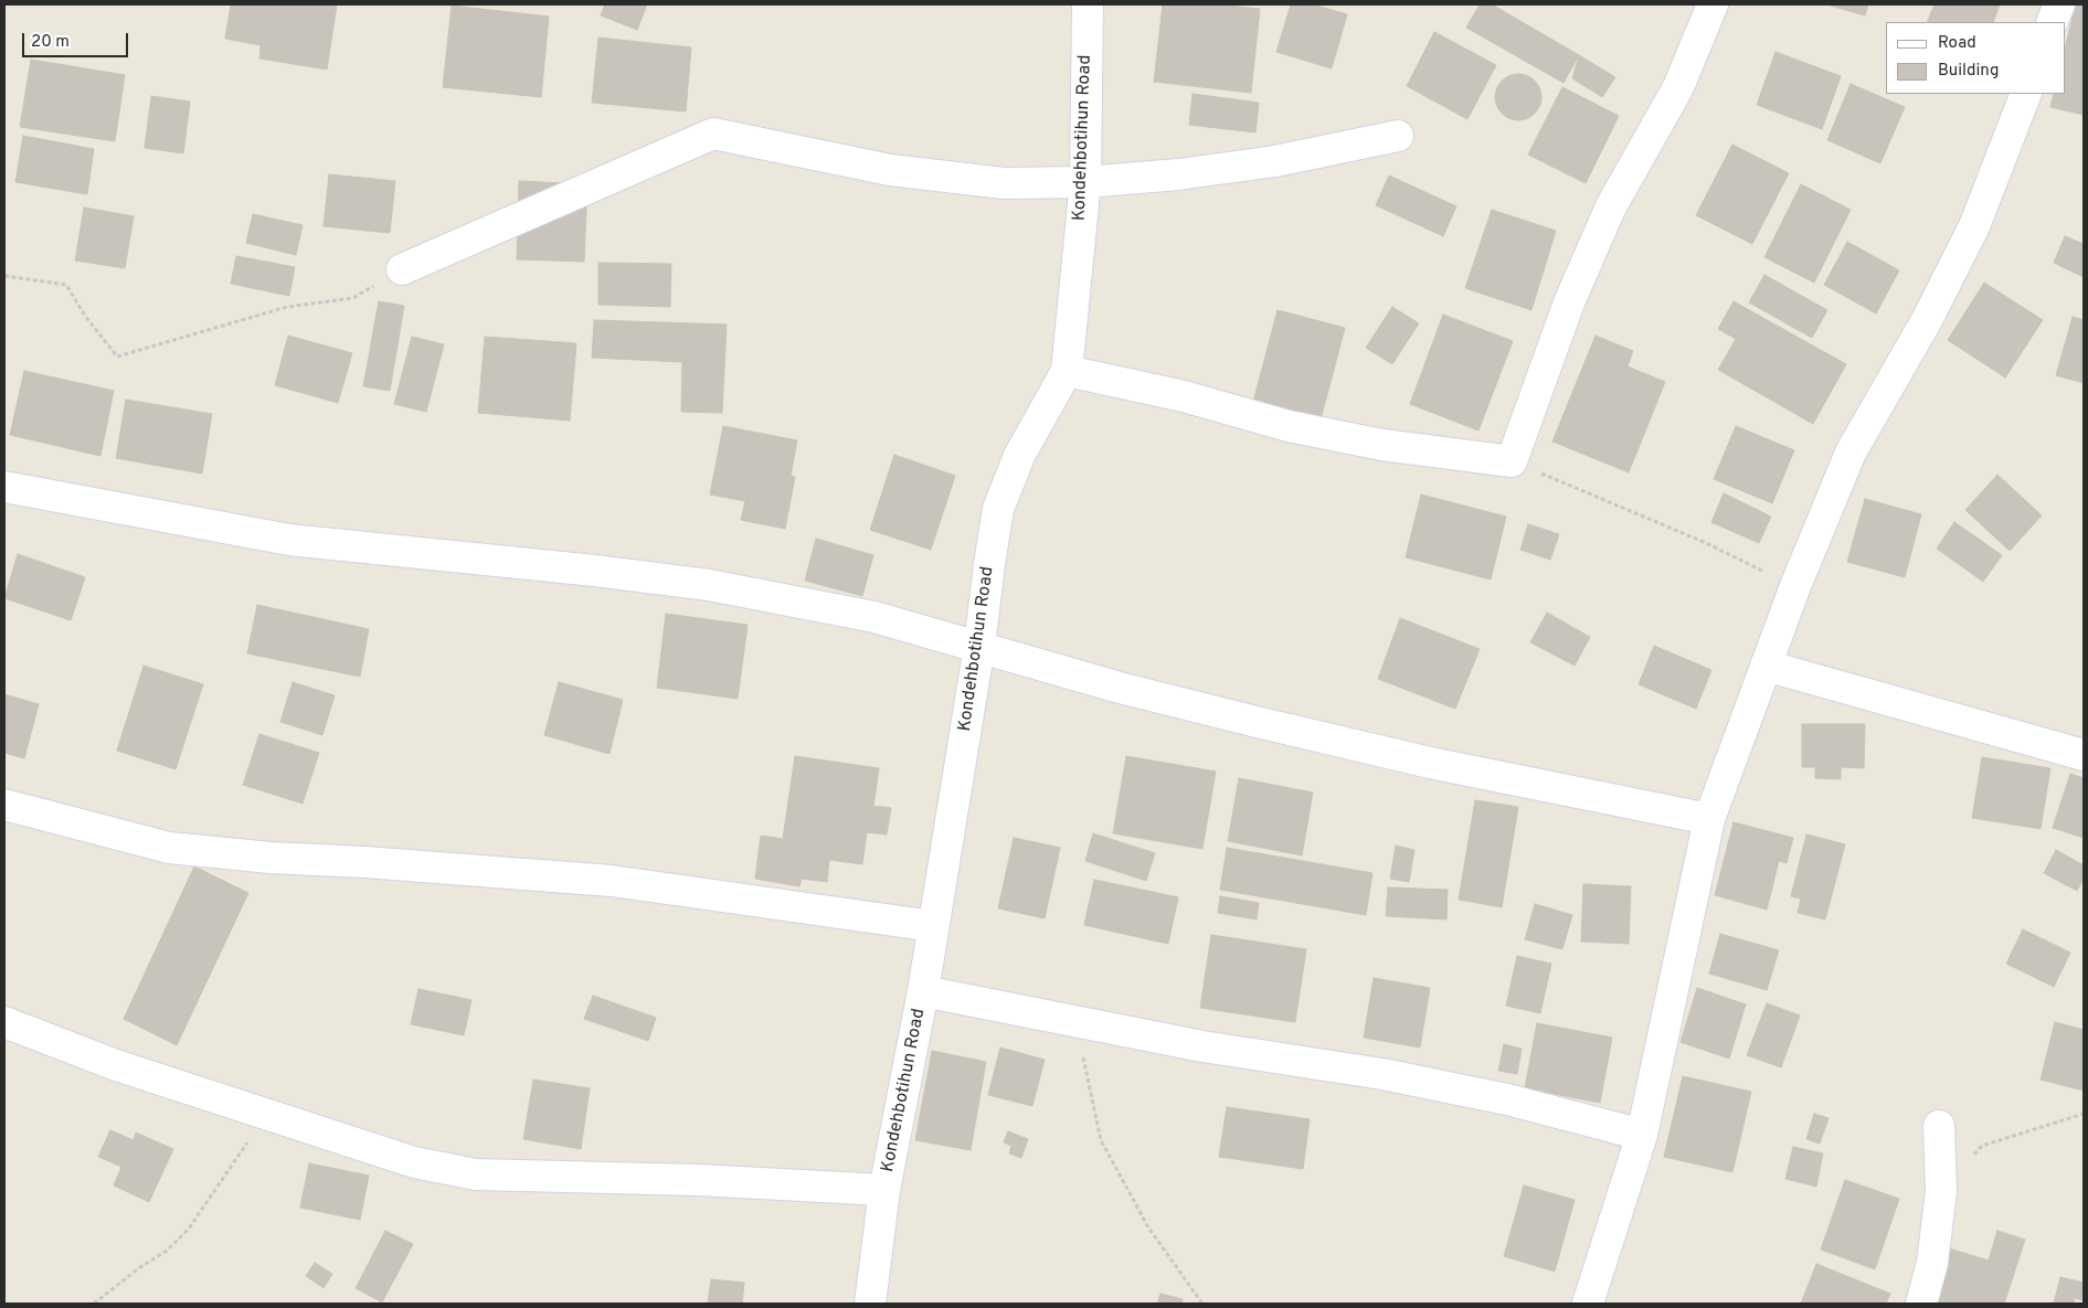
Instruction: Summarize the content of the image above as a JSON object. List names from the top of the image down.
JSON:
{
  "streets": {
    "street": ["Kondehbotihun Road"]
  },
  "legend": ["Road", "Building"],
  "scale_bar": "20 m"
}
